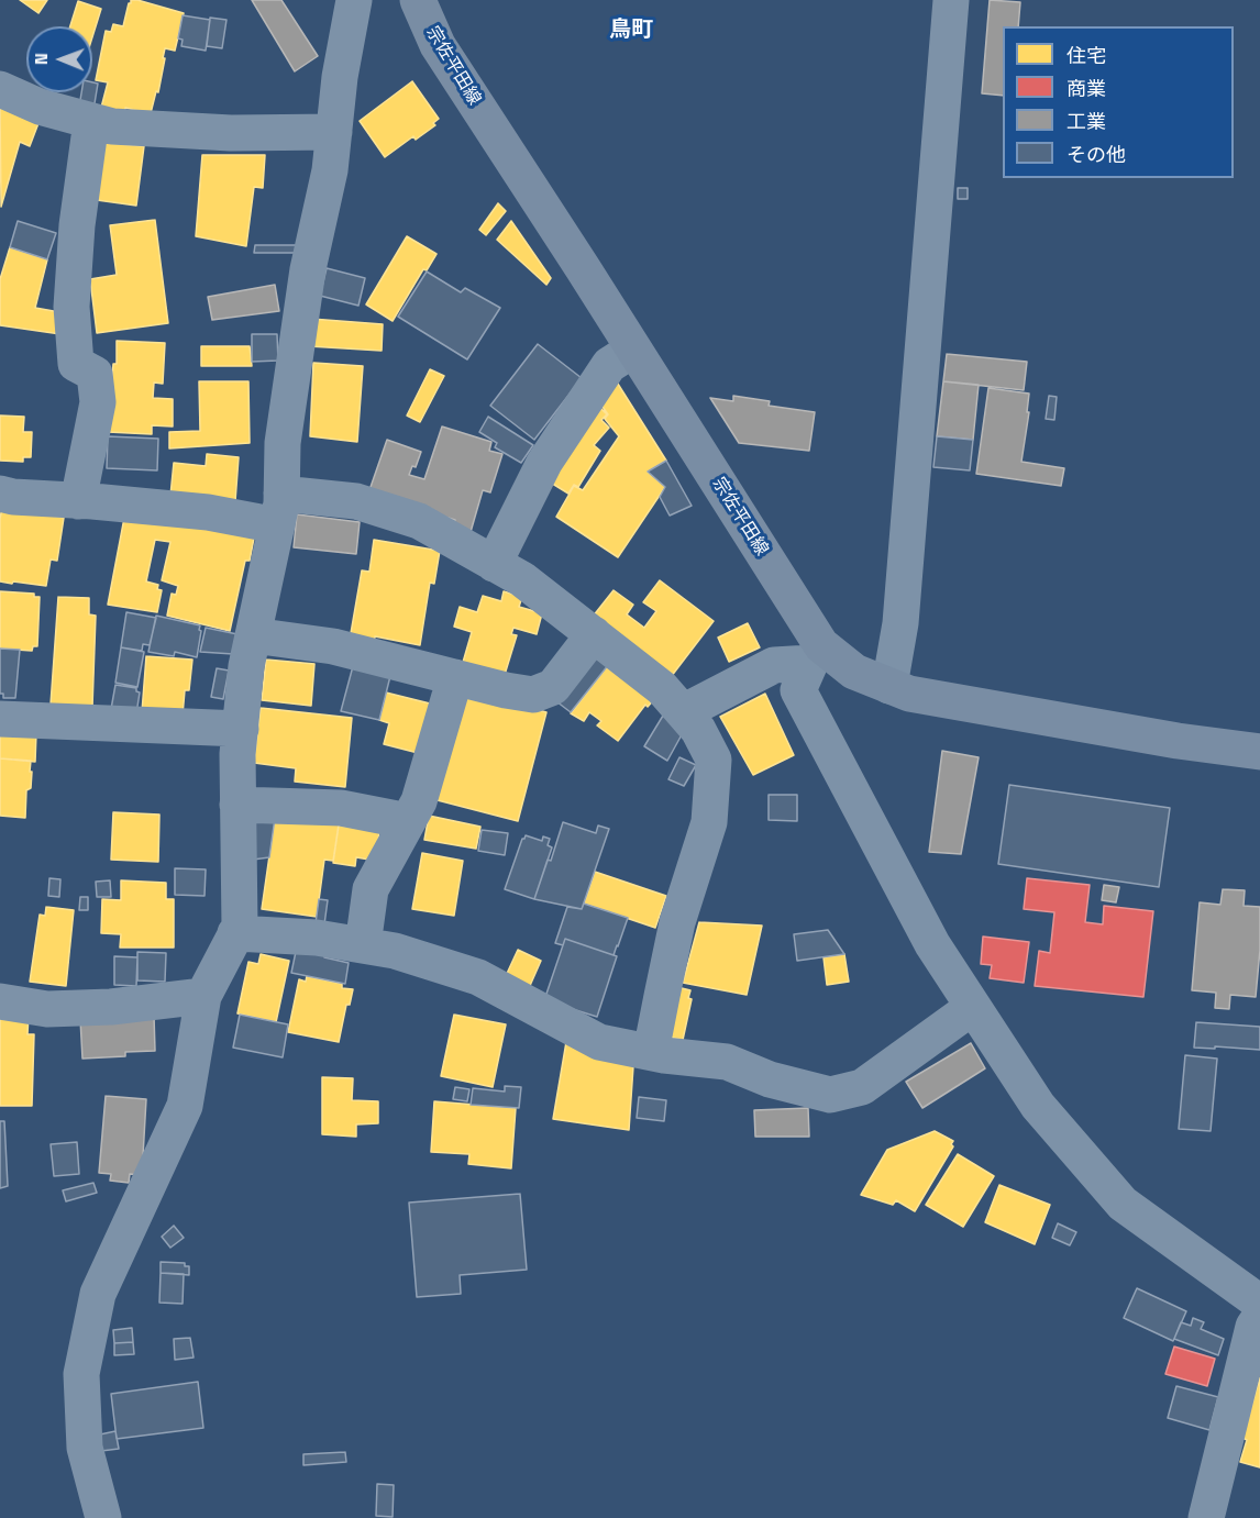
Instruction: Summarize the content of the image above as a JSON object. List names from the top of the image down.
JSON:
{
  "streets": {
    "main road": ["宗佐平田線"]
  },
  "districts": ["鳥町"],
  "legend": [
    "住宅",
    "商業",
    "工業",
    "その他"
  ],
  "north": "left"
}
